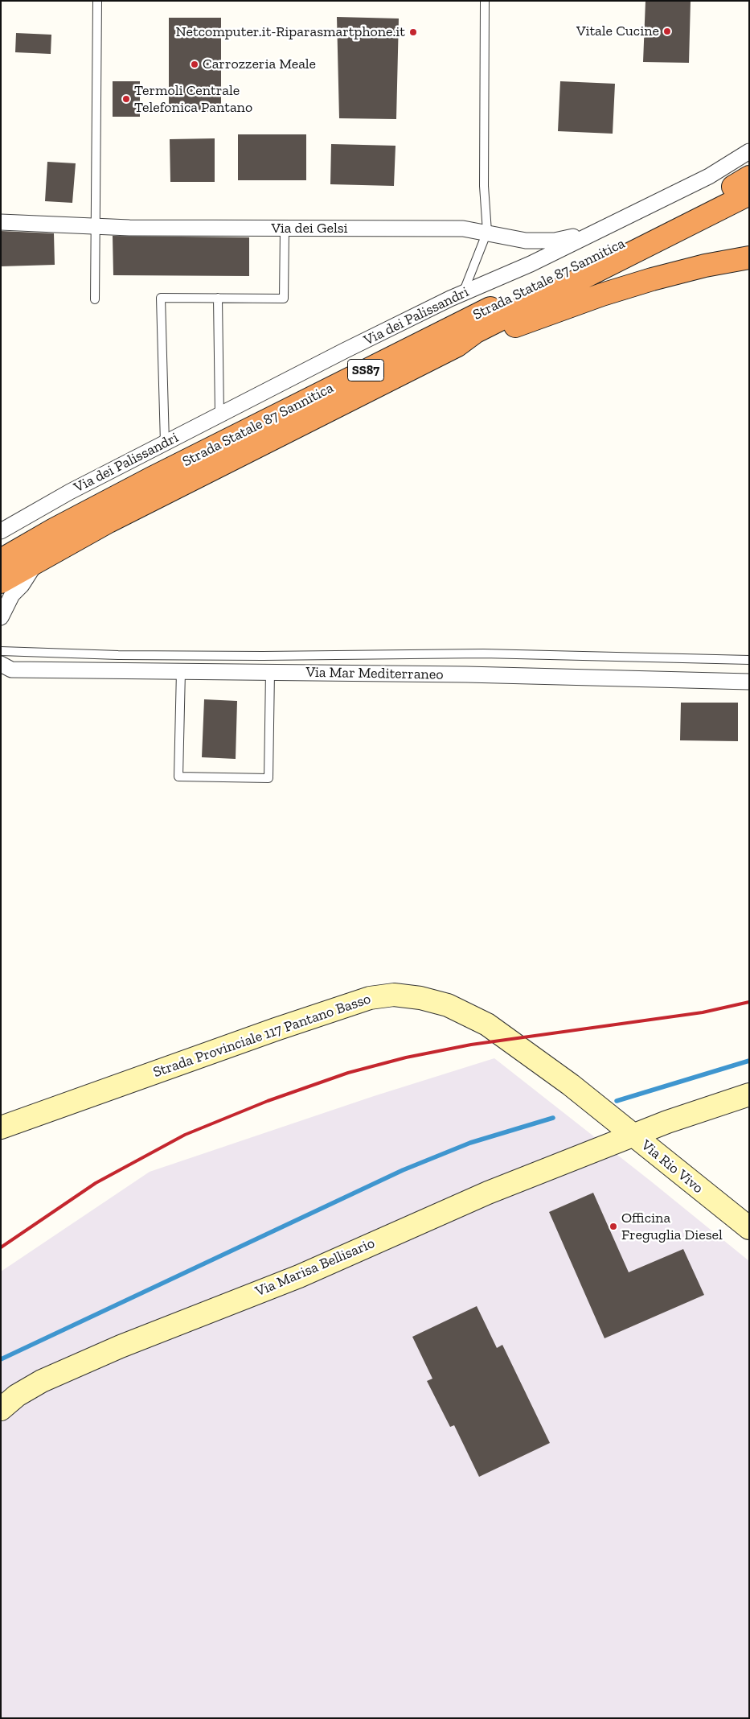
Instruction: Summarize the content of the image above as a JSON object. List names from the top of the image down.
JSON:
{
  "streets": {
    "highway": ["Strada Statale 87 Sannitica", "SS87"],
    "street": [
      "Via dei Gelsi",
      "Via dei Palissandri",
      "Via Mar Mediterraneo",
      "Strada Provinciale 117 Pantano Basso",
      "Via Rio Vivo",
      "Via Marisa Bellisario"
    ]
  },
  "crossings": [
    ["Via dei Gelsi", "Via dei Palissandri"],
    ["Strada Statale 87 Sannitica", "SS87"],
    ["Strada Provinciale 117 Pantano Basso", "Via Rio Vivo"],
    ["Strada Provinciale 117 Pantano Basso", "Via Marisa Bellisario"],
    ["Via Rio Vivo", "Via Marisa Bellisario"]
  ],
  "places": [
    "Vitale Cucine",
    "Netcomputer.it-Riparasmartphone.it",
    "Carrozzeria Meale",
    "Termoli Centrale Telefonica Pantano",
    "Officina Freguglia Diesel"
  ]
}
